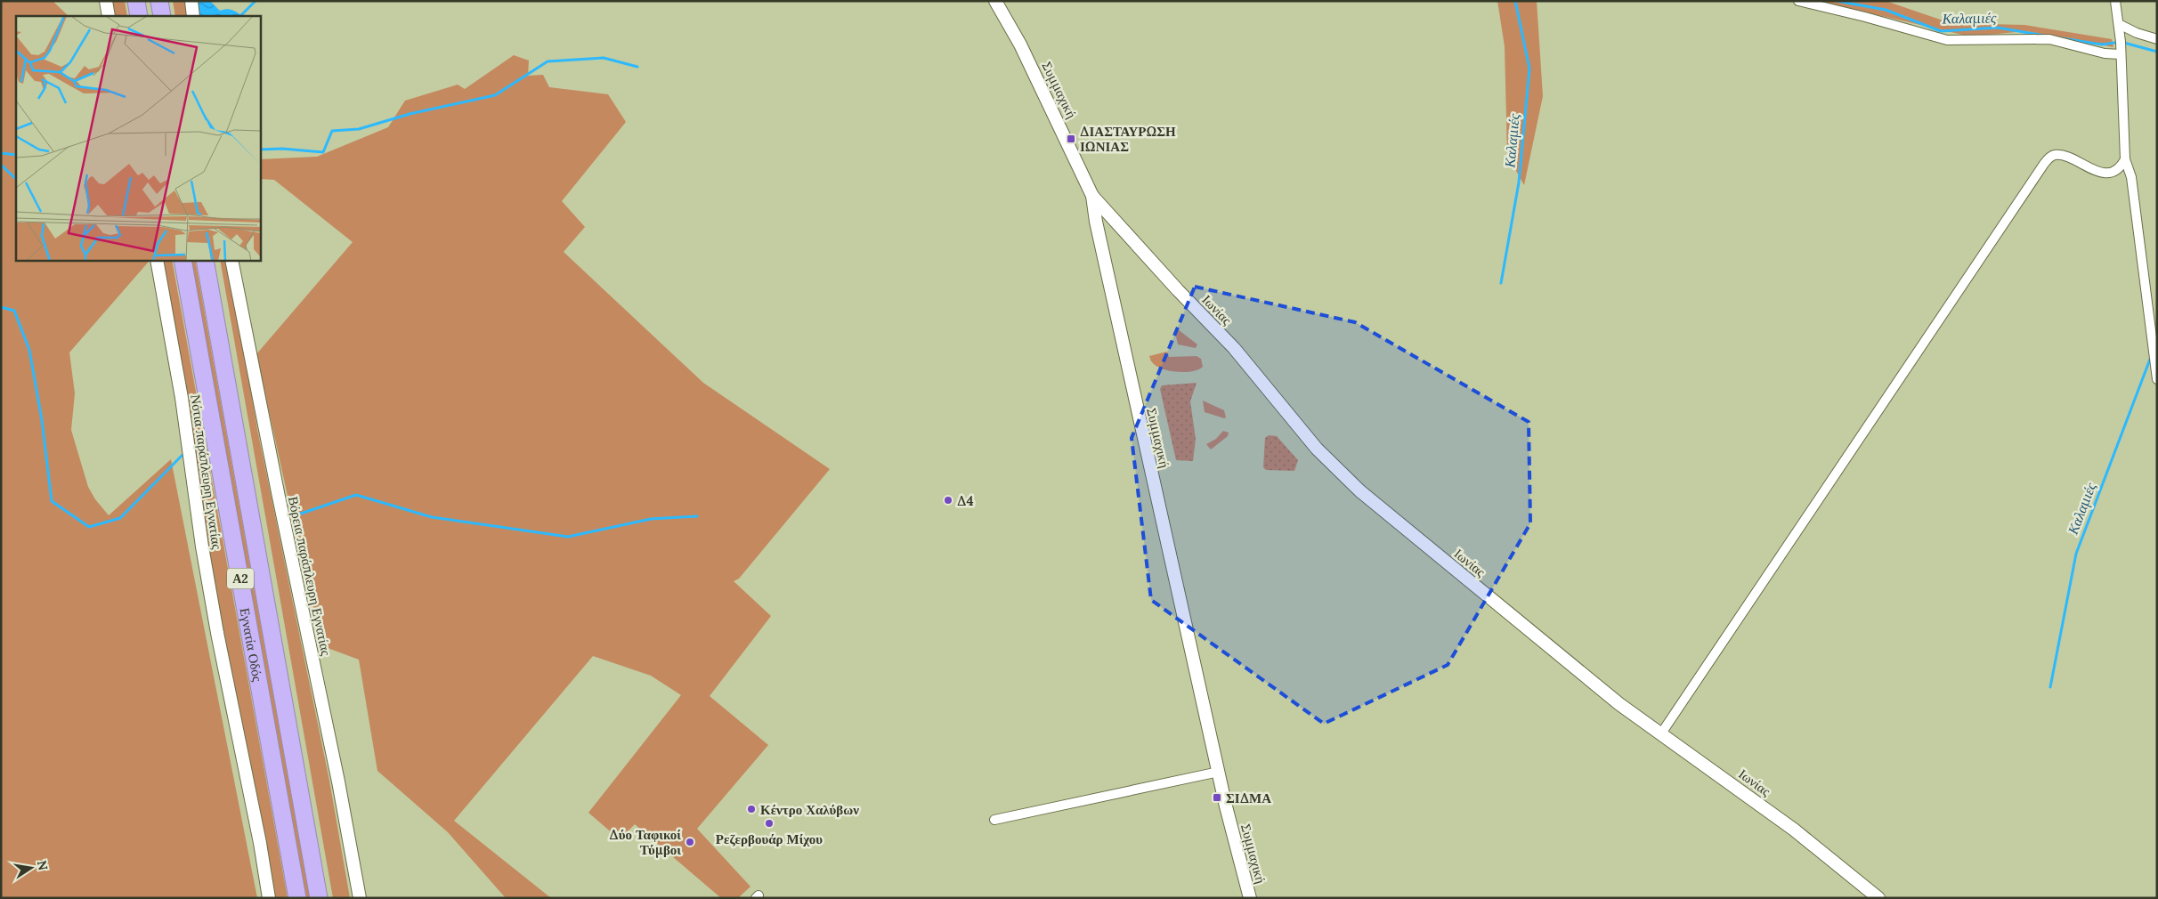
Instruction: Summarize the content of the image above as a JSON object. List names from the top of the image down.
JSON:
{
  "streets": {
    "highway": ["Α2", "Εγνατία Οδός"],
    "street": [
      "Συμμαχική",
      "Ιωνίας",
      "Νότια παράπλευρη Εγνατίας",
      "Βόρεια παράπλευρη Εγνατίας"
    ]
  },
  "crossings": [
    ["Συμμαχική", "Ιωνίας"]
  ],
  "water": ["Καλαμιές"],
  "places": {
    "transit": ["ΔΙΑΣΤΑΥΡΩΣΗ ΙΩΝΙΑΣ", "ΣΙΔΜΑ"],
    "other": [
      "Δ4",
      "Κέντρο Χαλύβων",
      "Ρεζερβουάρ Μίχου",
      "Δύο Ταφικοί Τύμβοι"
    ]
  },
  "north": "right"
}
